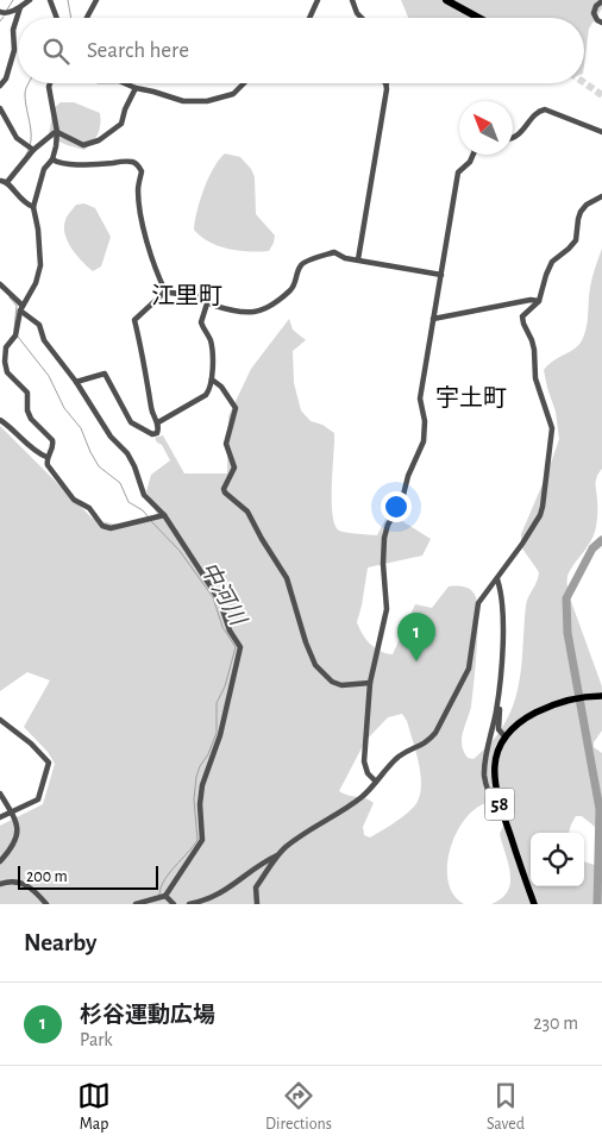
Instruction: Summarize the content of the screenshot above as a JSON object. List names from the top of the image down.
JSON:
{
  "streets": {
    "main road": ["58"]
  },
  "districts": ["江里町", "宇土町"],
  "water": ["中河川"],
  "scale_bar": "200 m",
  "north": "top left",
  "page": {
    "search": "Search here",
    "pins": "1",
    "scale": "200 m",
    "heading": "Nearby",
    "list": [
      {
        "mark": "1",
        "name": "杉谷運動広場",
        "note": "Park",
        "value": "230 m"
      }
    ],
    "nav": ["Map", "Directions", "Saved"]
  }
}
